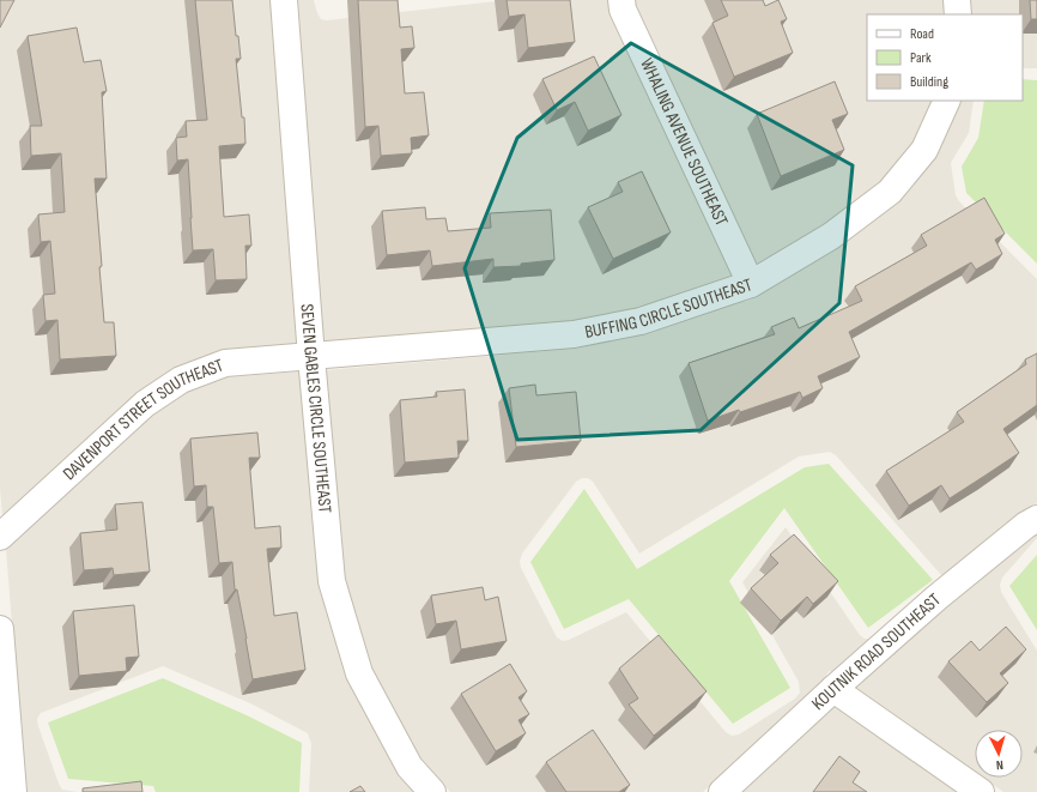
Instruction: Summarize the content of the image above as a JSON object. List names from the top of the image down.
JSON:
{
  "streets": {
    "street": [
      "WHALING AVENUE SOUTHEAST",
      "BUFFING CIRCLE SOUTHEAST",
      "SEVEN GABLES CIRCLE SOUTHEAST",
      "DAVENPORT STREET SOUTHEAST",
      "KOUTNIK ROAD SOUTHEAST"
    ]
  },
  "crossings": [
    ["WHALING AVENUE SOUTHEAST", "BUFFING CIRCLE SOUTHEAST"],
    ["BUFFING CIRCLE SOUTHEAST", "SEVEN GABLES CIRCLE SOUTHEAST"],
    ["BUFFING CIRCLE SOUTHEAST", "DAVENPORT STREET SOUTHEAST"],
    ["SEVEN GABLES CIRCLE SOUTHEAST", "DAVENPORT STREET SOUTHEAST"]
  ],
  "legend": ["Road", "Park", "Building"],
  "north": "bottom"
}
